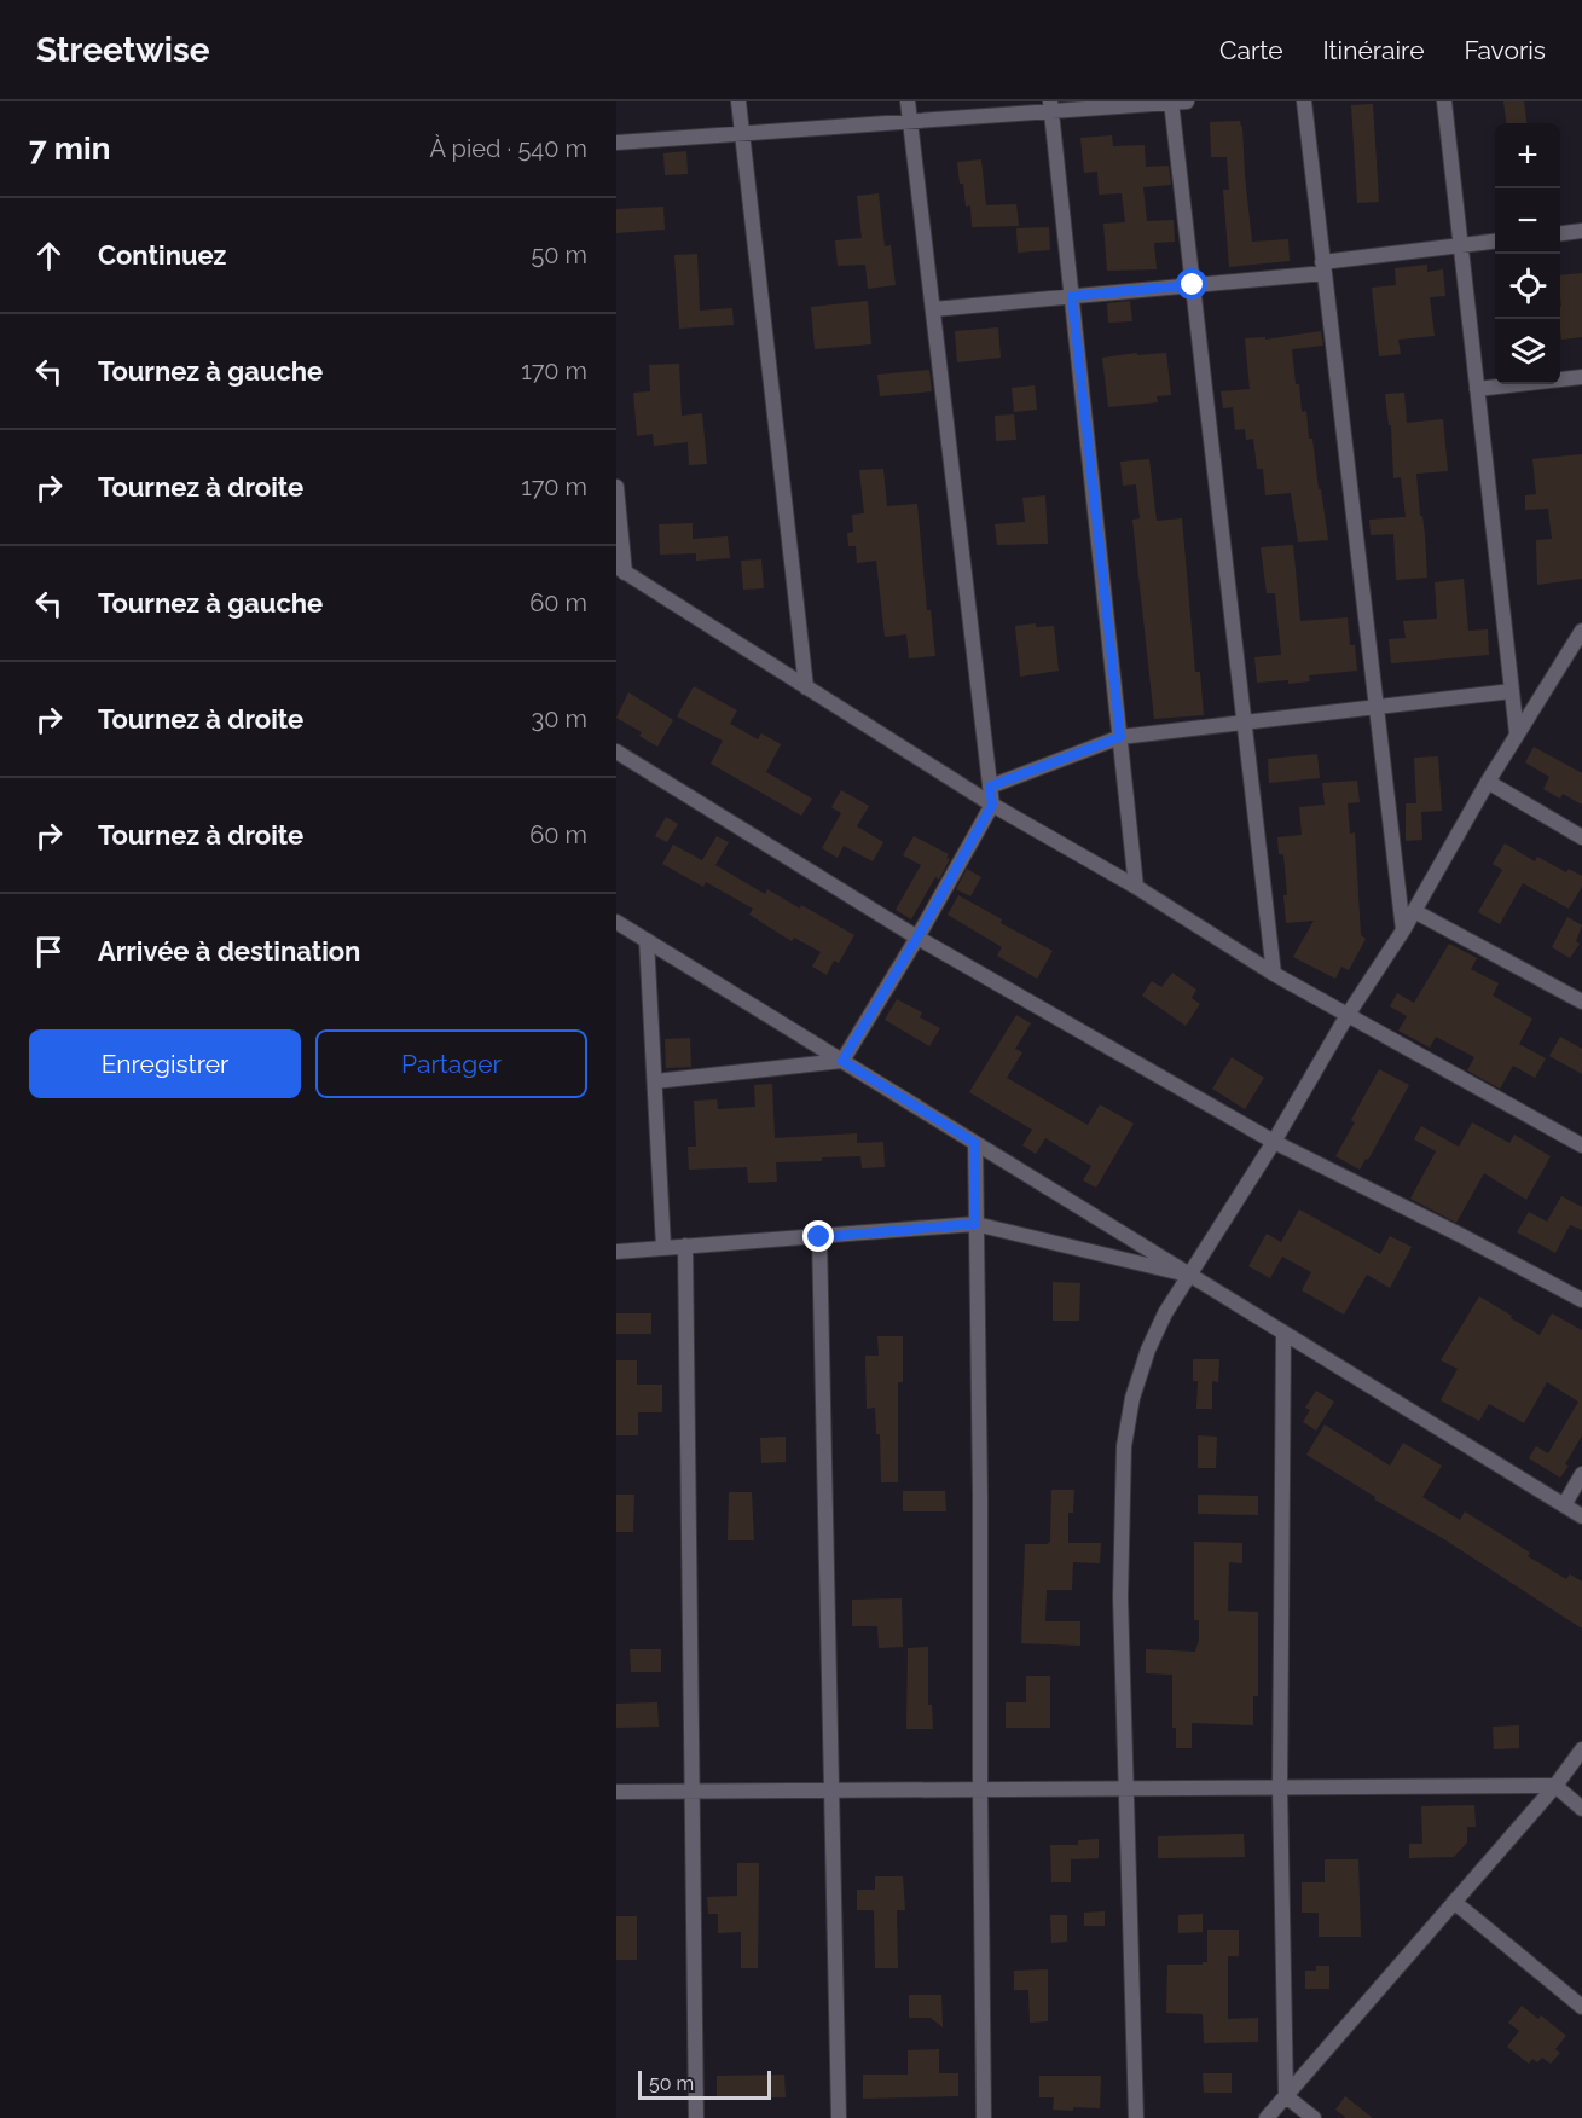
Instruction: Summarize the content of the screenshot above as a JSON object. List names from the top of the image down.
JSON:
{
  "scale_bar": "50 m",
  "page": {
    "header": "Streetwise",
    "nav": ["Carte", "Itinéraire", "Favoris"],
    "heading": ["7 min", "À pied · 540 m"],
    "map_buttons": ["+", "−"],
    "list": [
      ["Continuez", "50 m"],
      ["Tournez à gauche", "170 m"],
      ["Tournez à droite", "170 m"],
      ["Tournez à gauche", "60 m"],
      ["Tournez à droite", "30 m"],
      ["Tournez à droite", "60 m"],
      "Arrivée à destination"
    ],
    "buttons": ["Enregistrer", "Partager"],
    "scale": "50 m"
  }
}
